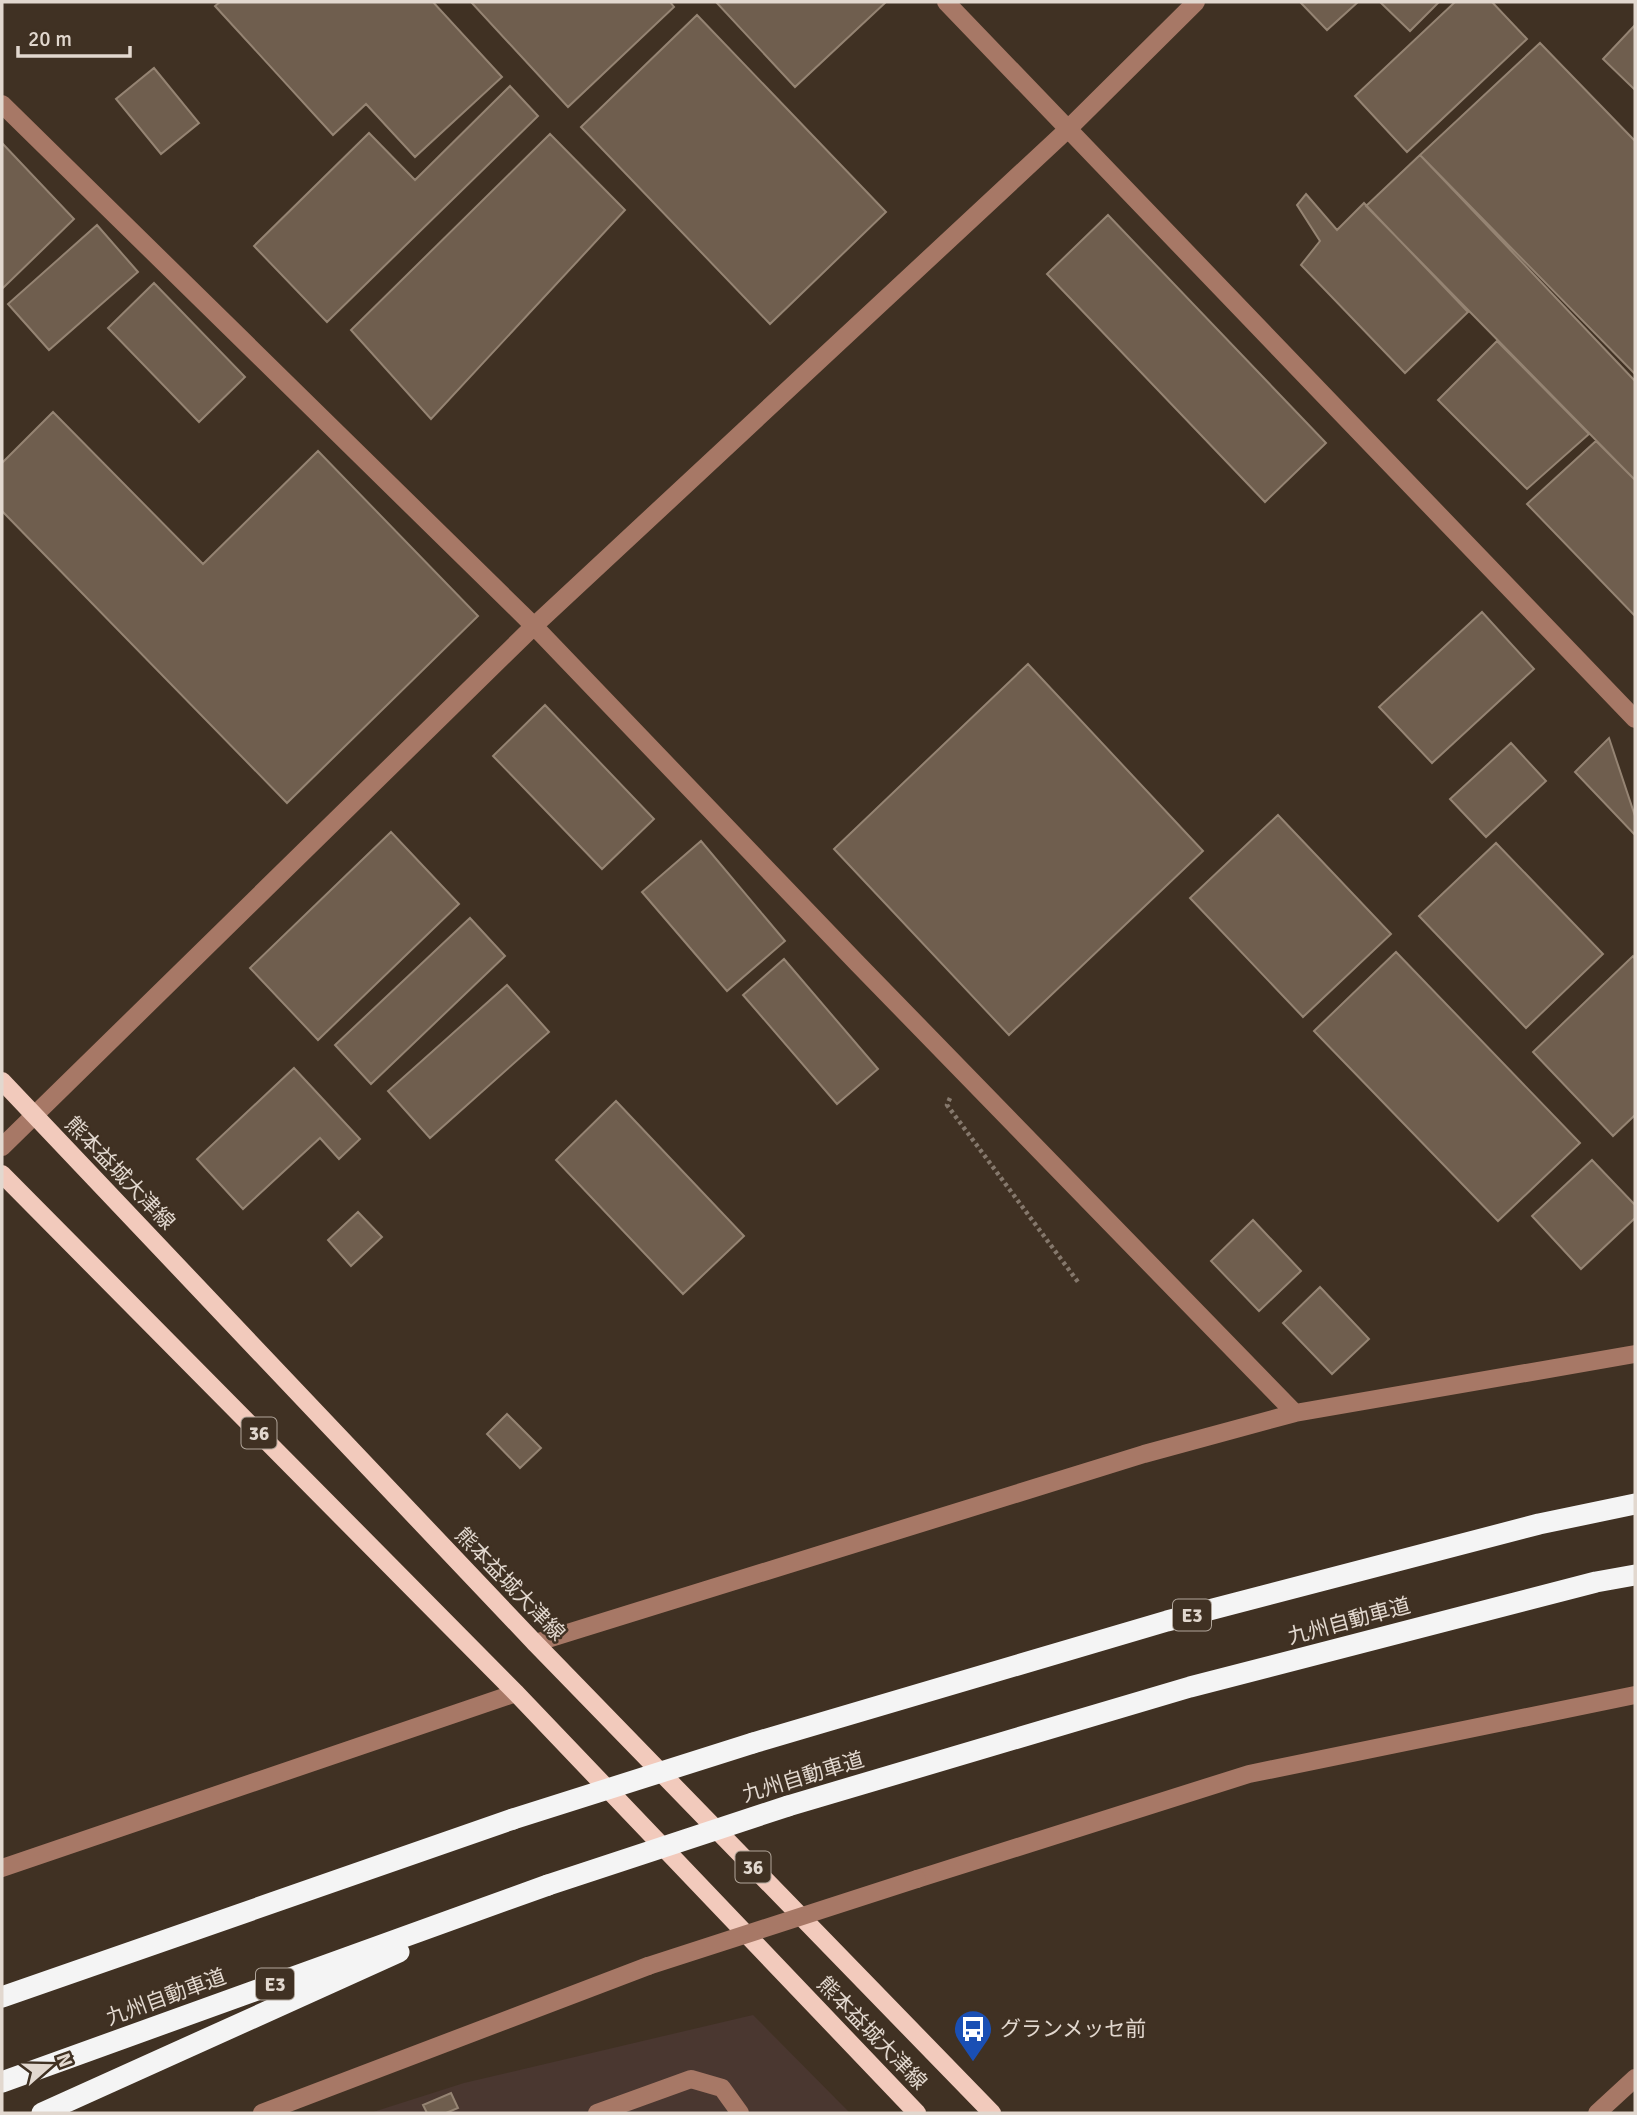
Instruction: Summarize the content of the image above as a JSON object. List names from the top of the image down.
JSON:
{
  "streets": {
    "highway": ["E3", "九州自動車道"],
    "main road": ["熊本益城大津線", "36"]
  },
  "places": {
    "bus stop": ["グランメッセ前"]
  },
  "scale_bar": "20 m",
  "north": "right"
}
